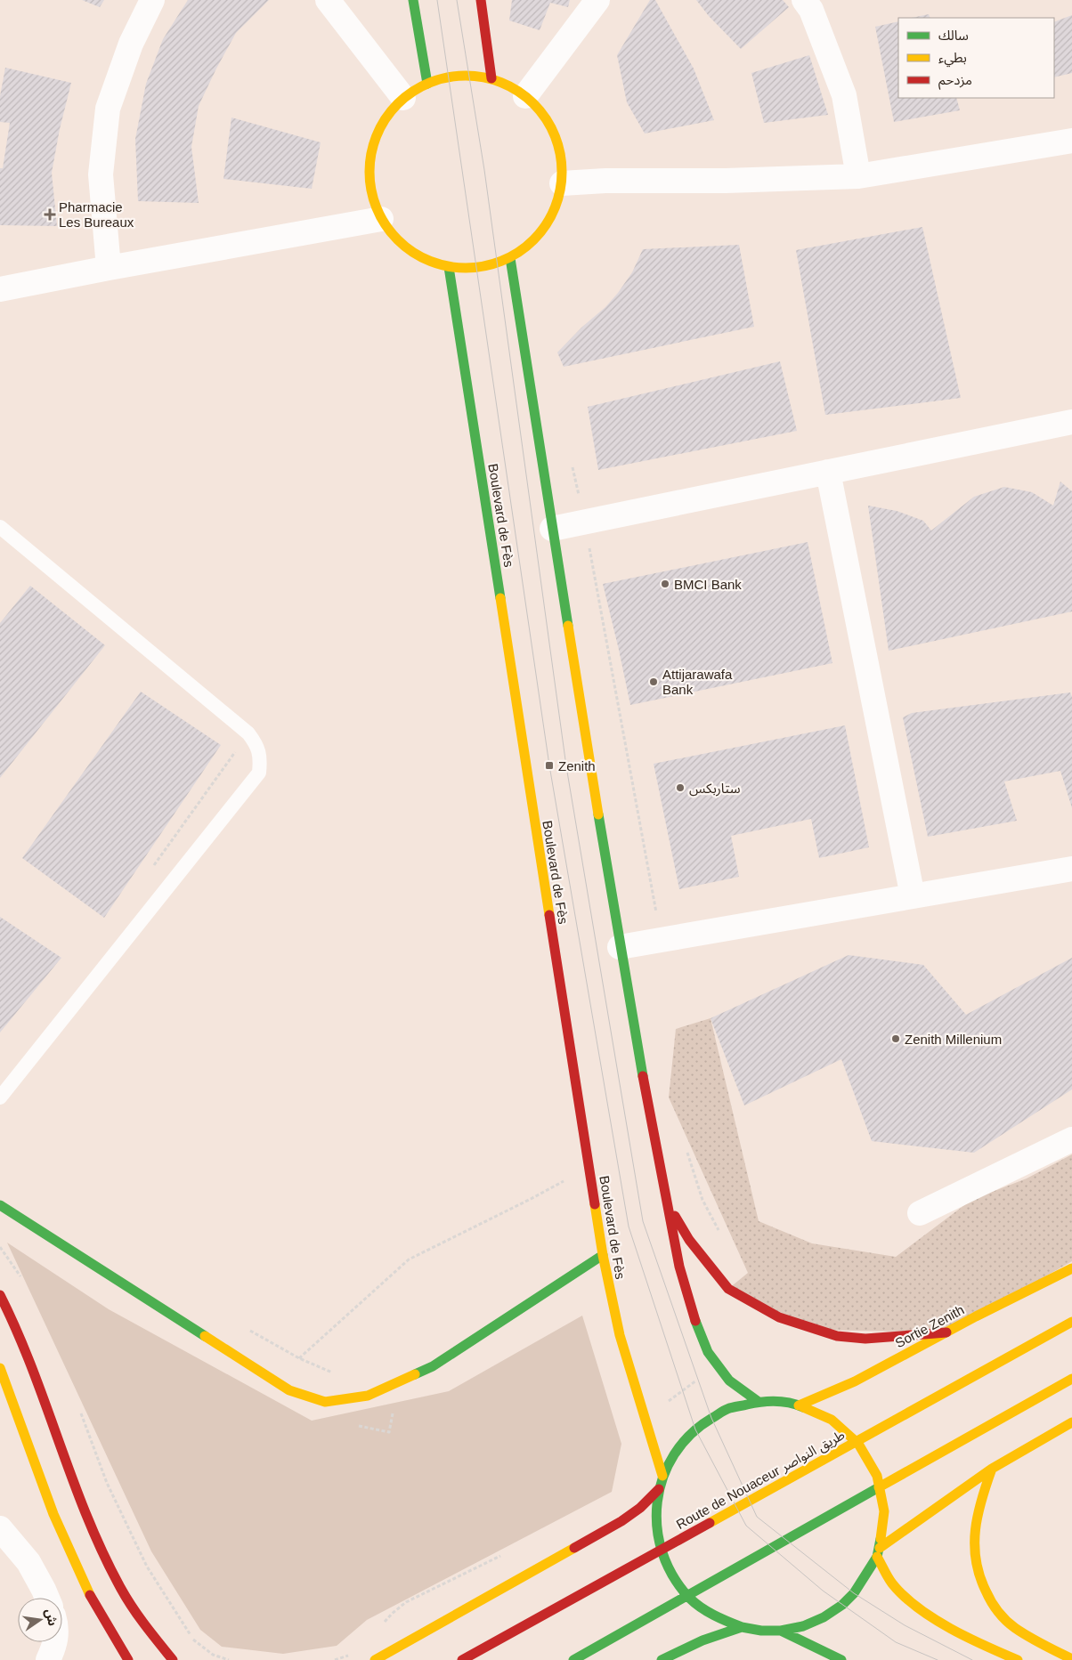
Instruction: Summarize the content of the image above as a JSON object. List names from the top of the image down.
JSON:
{
  "streets": {
    "main road": ["Boulevard de Fès", "Sortie Zenith", "Route de Nouaceur طريق النواصر"]
  },
  "places": {
    "health": ["Pharmacie Les Bureaux"],
    "other": [
      "BMCI Bank",
      "Attijarawafa Bank",
      "ستاربكس",
      "Zenith Millenium"
    ],
    "transit": ["Zenith"]
  },
  "legend": ["سالك", "بطيء", "مزدحم"],
  "north": "right"
}
